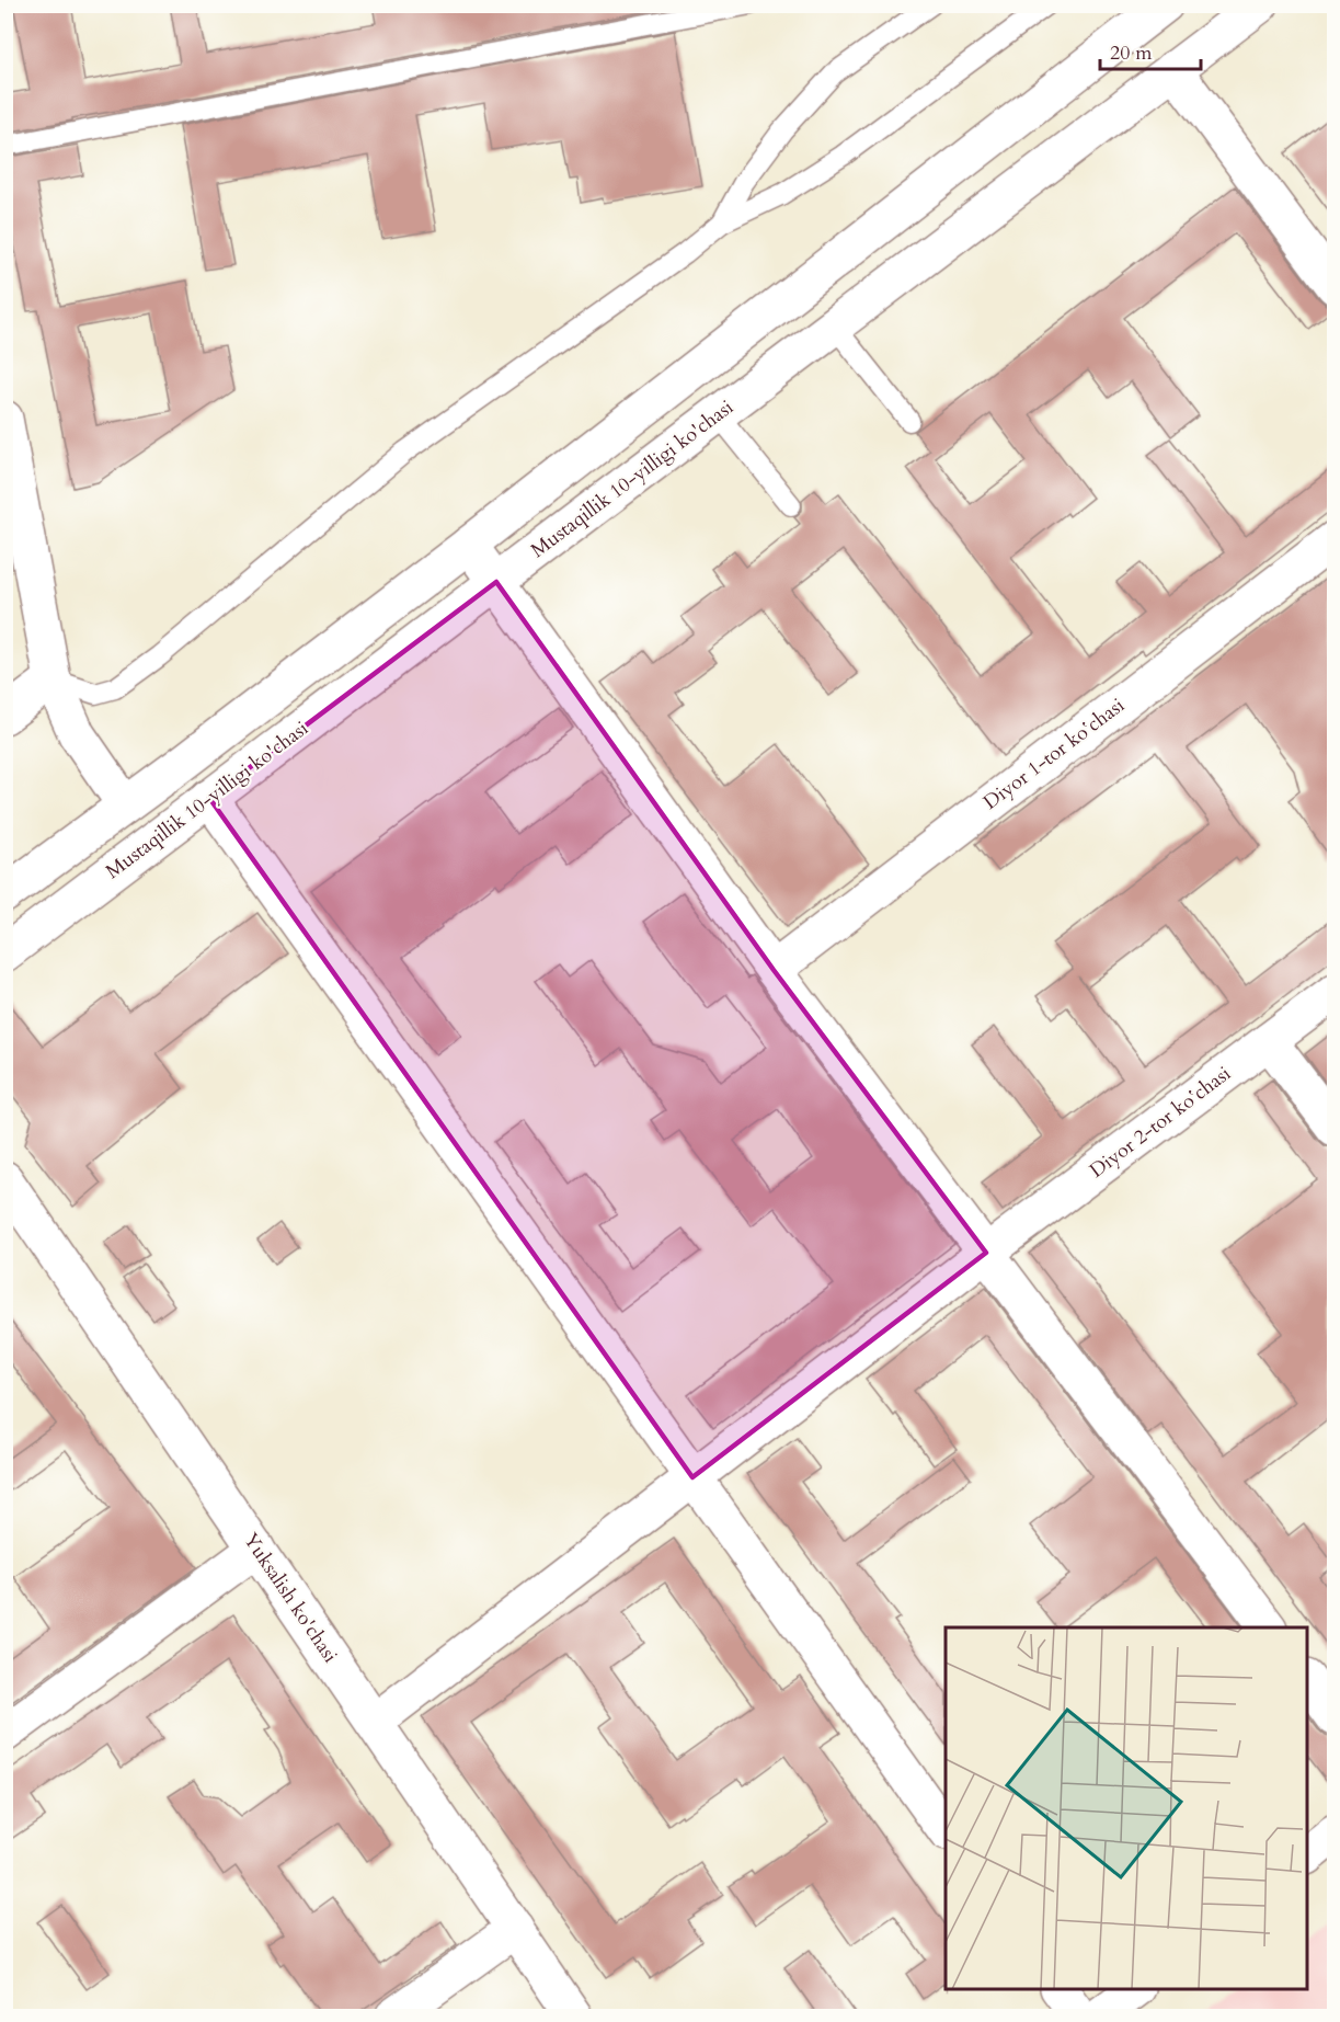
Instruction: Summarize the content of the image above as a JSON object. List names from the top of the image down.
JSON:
{
  "streets": {
    "street": [
      "Mustaqillik 10-yilligi ko'chasi",
      "Diyor 1-tor koʻchasi",
      "Diyor 2-tor koʻchasi",
      "Yuksalish ko'chasi"
    ]
  },
  "crossings": [
    ["Diyor 2-tor koʻchasi", "Yuksalish ko'chasi"]
  ],
  "scale_bar": "20 m"
}
